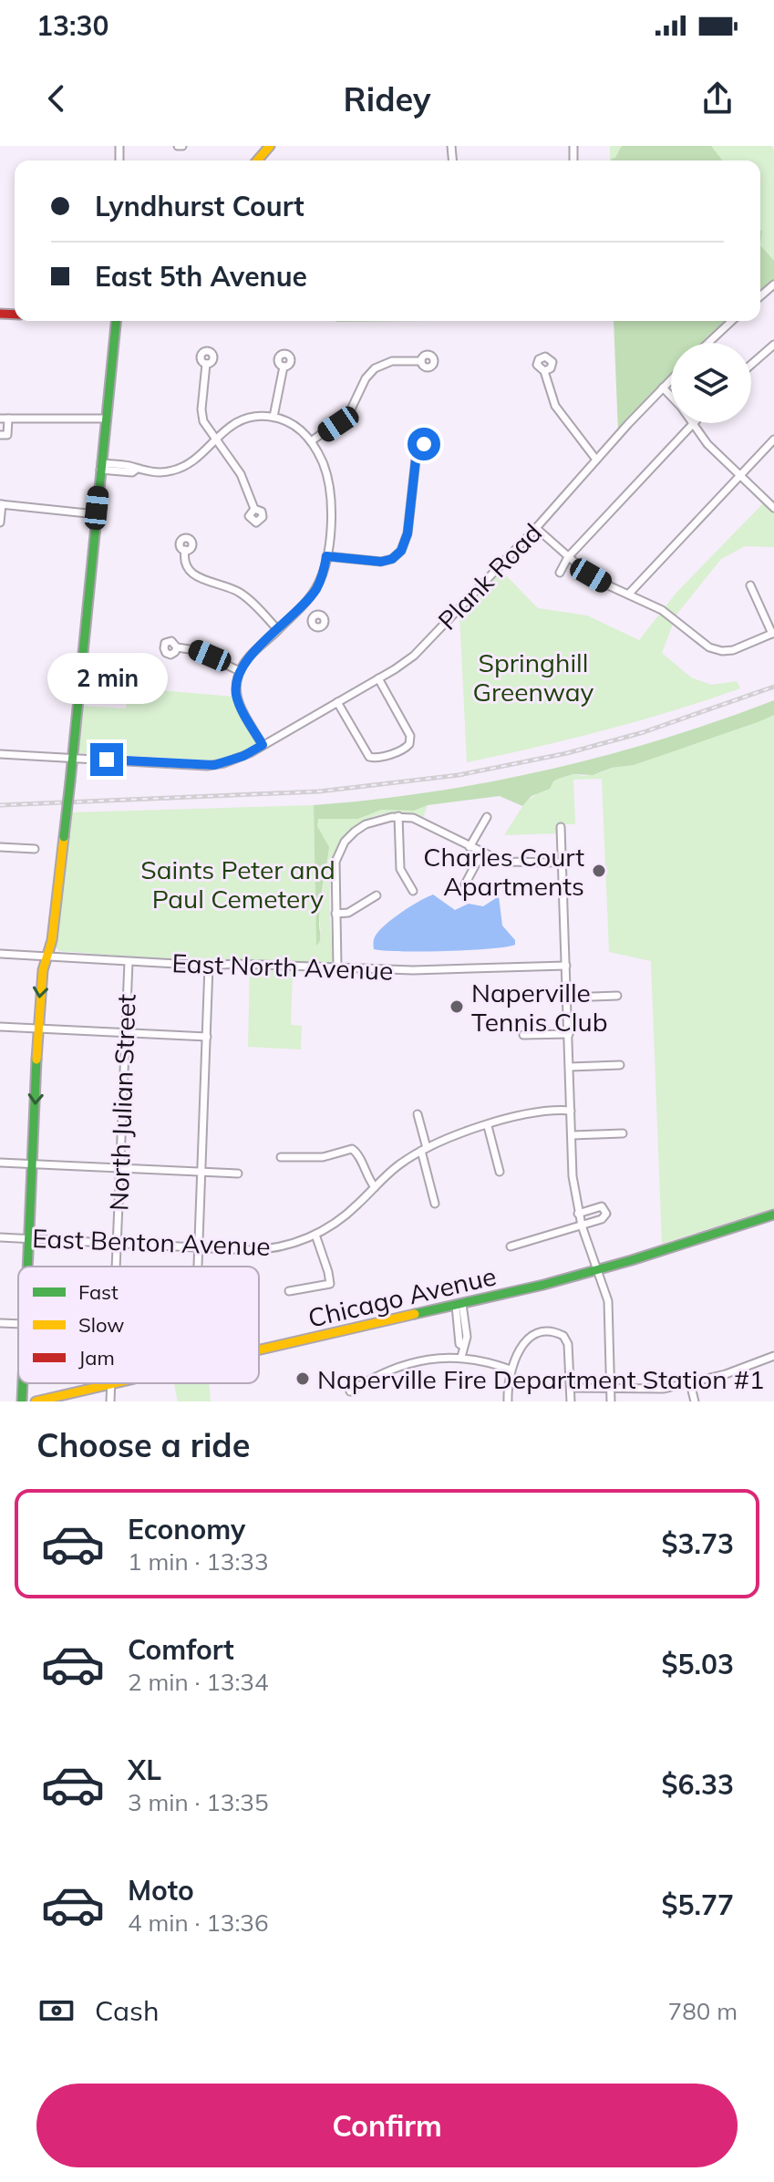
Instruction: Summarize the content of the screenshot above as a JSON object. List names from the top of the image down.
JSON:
{
  "streets": {
    "street": [
      "Plank Road",
      "East North Avenue",
      "North Julian Street",
      "East Benton Avenue",
      "Chicago Avenue"
    ]
  },
  "crossings": [
    ["East North Avenue", "North Julian Street"],
    ["North Julian Street", "East Benton Avenue"],
    ["North Julian Street", "Chicago Avenue"]
  ],
  "parks": ["Springhill Greenway", "Saints Peter and Paul Cemetery"],
  "places": ["Charles Court Apartments", "Naperville Tennis Club", "Naperville Fire Department Station #1"],
  "legend": ["Fast", "Slow", "Jam"],
  "page": {
    "status": "13:30",
    "header": "Ridey",
    "banner": ["Lyndhurst Court", "East 5th Avenue"],
    "bubble": "2 min",
    "heading": "Choose a ride",
    "list": [
      {
        "name": "Economy",
        "note": "1 min · 13:33",
        "value": "$3.73"
      },
      {
        "name": "Comfort",
        "note": "2 min · 13:34",
        "value": "$5.03"
      },
      {
        "name": "XL",
        "note": "3 min · 13:35",
        "value": "$6.33"
      },
      {
        "name": "Moto",
        "note": "4 min · 13:36",
        "value": "$5.77"
      }
    ],
    "pay": ["Cash", "780 m"],
    "buttons": "Confirm"
  }
}
